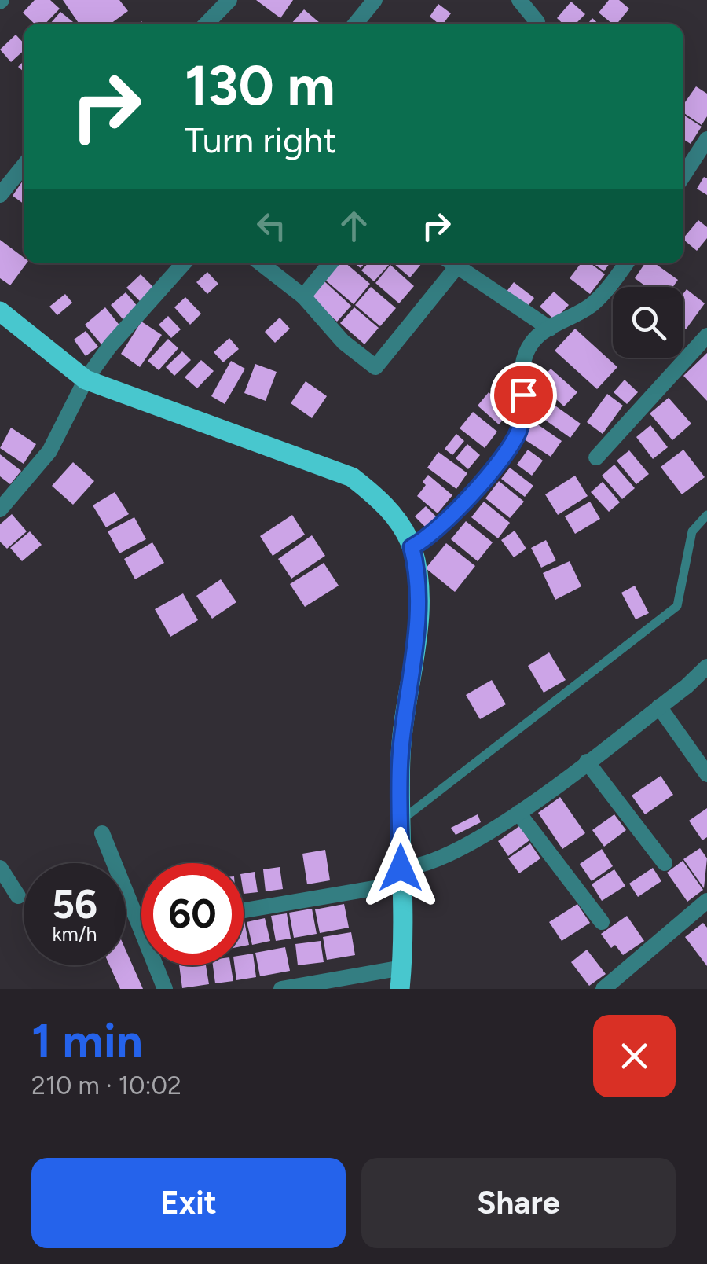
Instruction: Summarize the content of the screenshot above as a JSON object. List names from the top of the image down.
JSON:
{
  "page": {
    "turn": ["130 m", "Turn right"],
    "speed": "56 km/h",
    "limit": "60",
    "heading": ["1 min", "210 m · 10:02"],
    "buttons": ["Exit", "Share"]
  }
}
